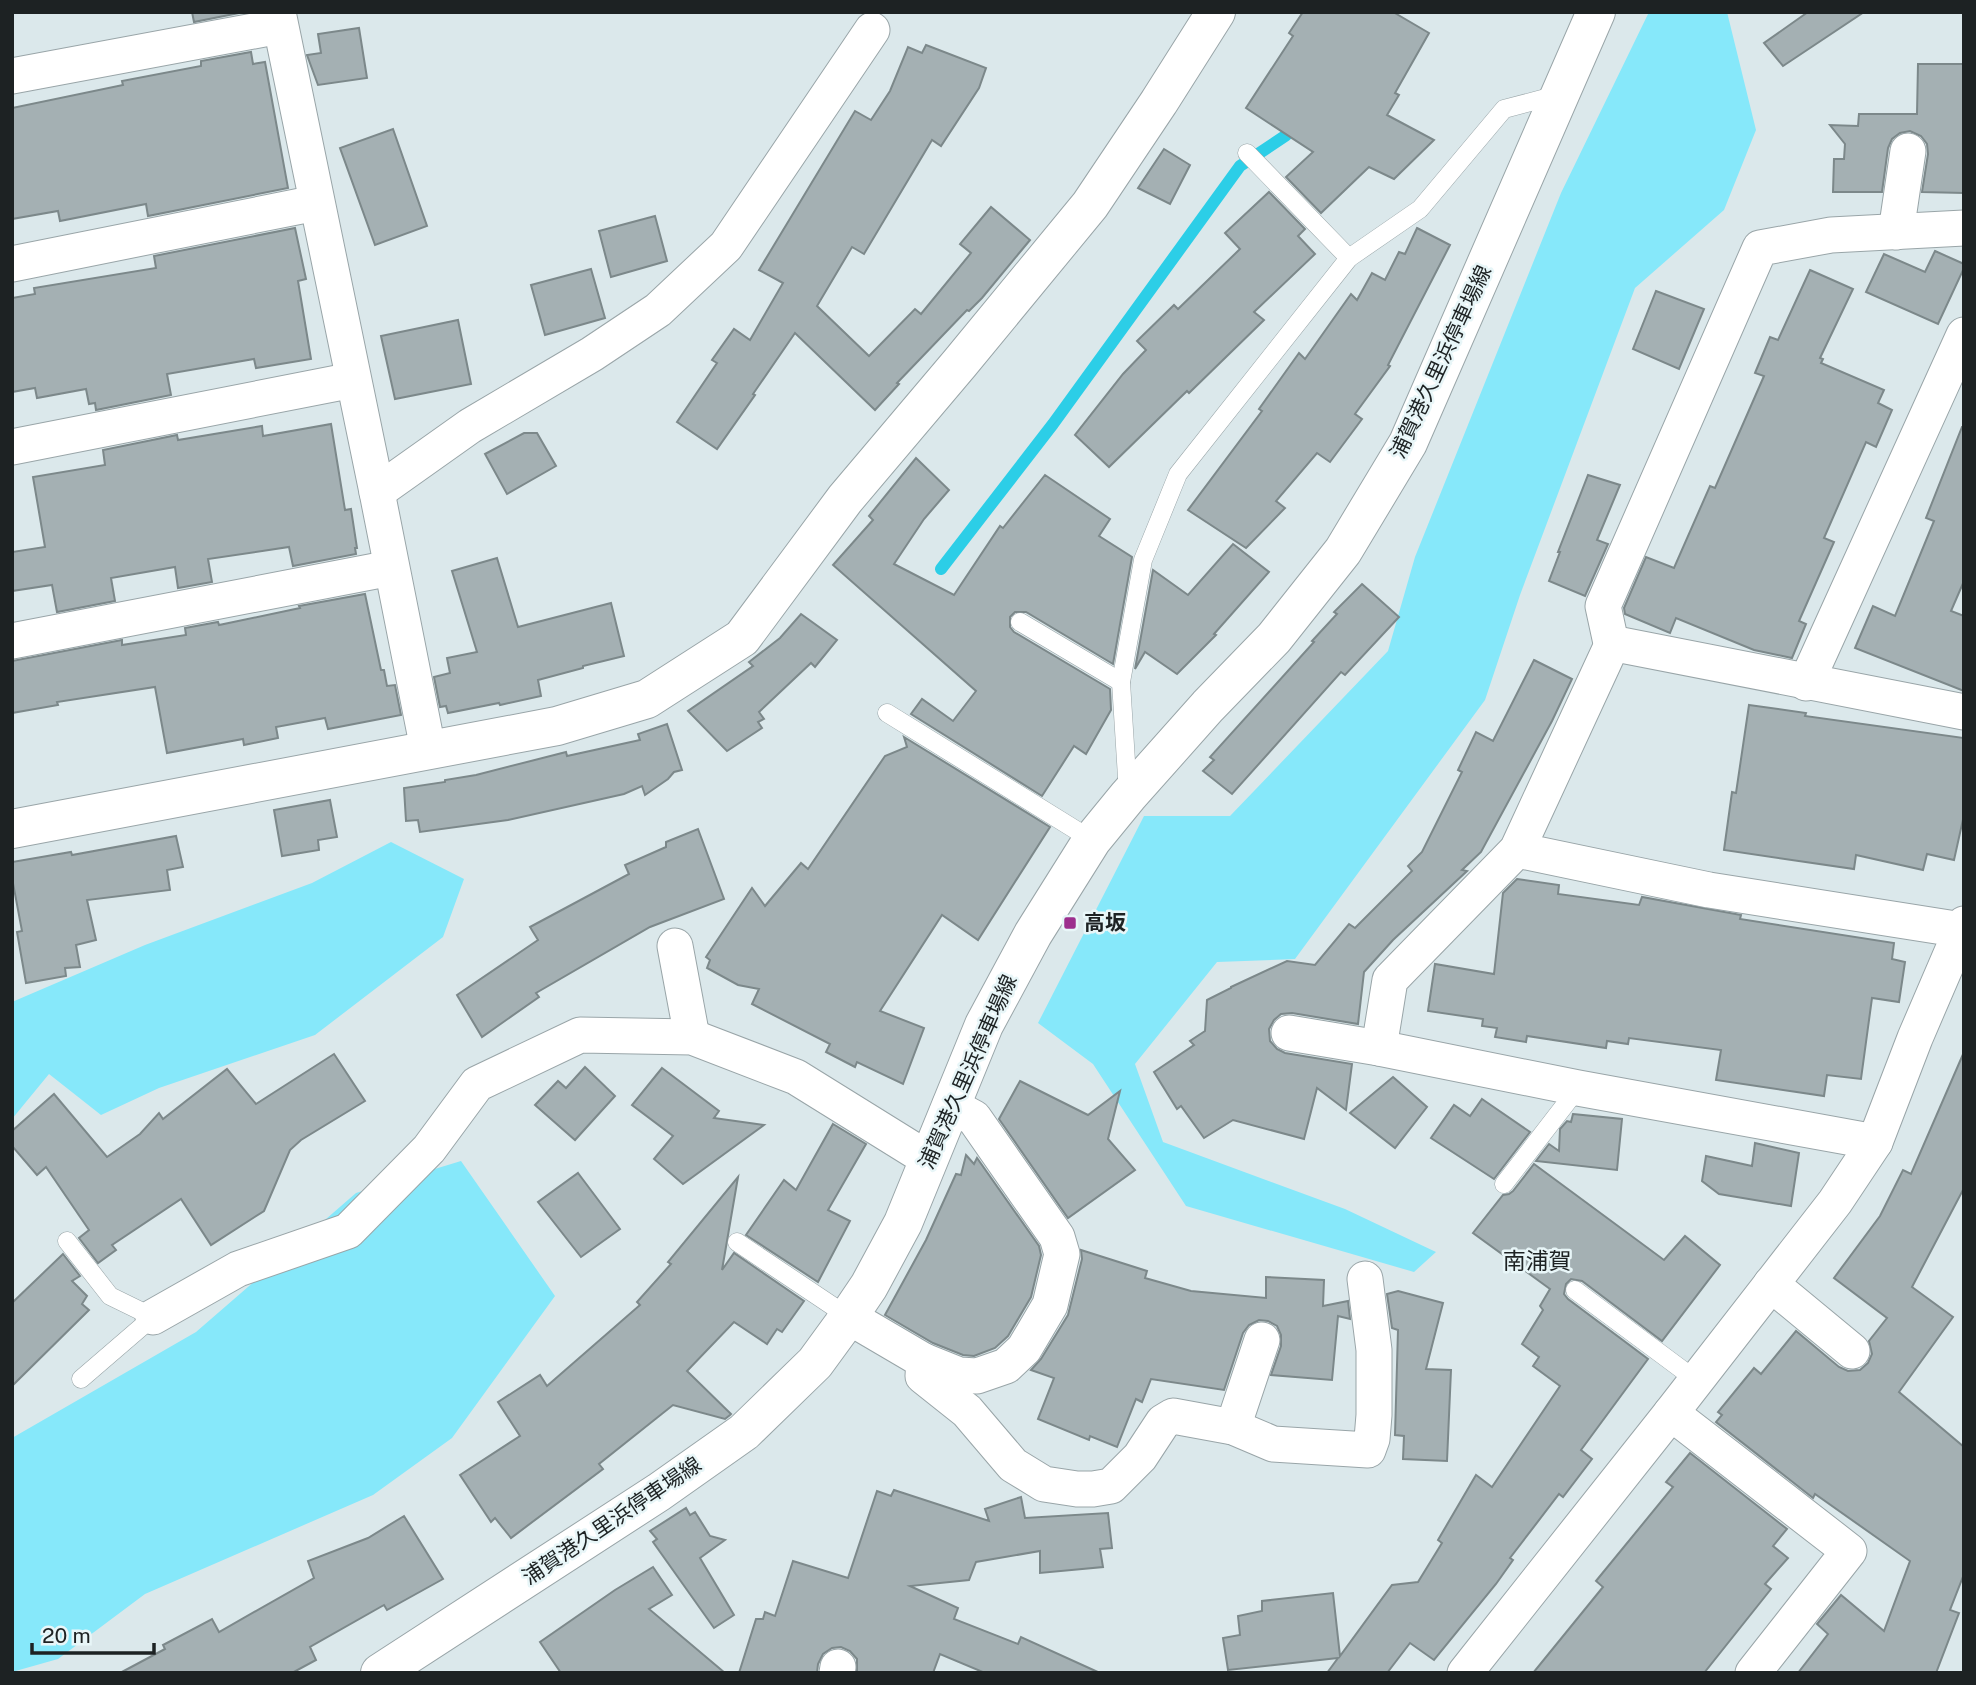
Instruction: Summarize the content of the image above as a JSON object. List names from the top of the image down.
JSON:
{
  "streets": {
    "main road": ["浦賀港久里浜停車場線"]
  },
  "districts": ["南浦賀"],
  "places": {
    "transit": ["高坂"]
  },
  "scale_bar": "20 m"
}
